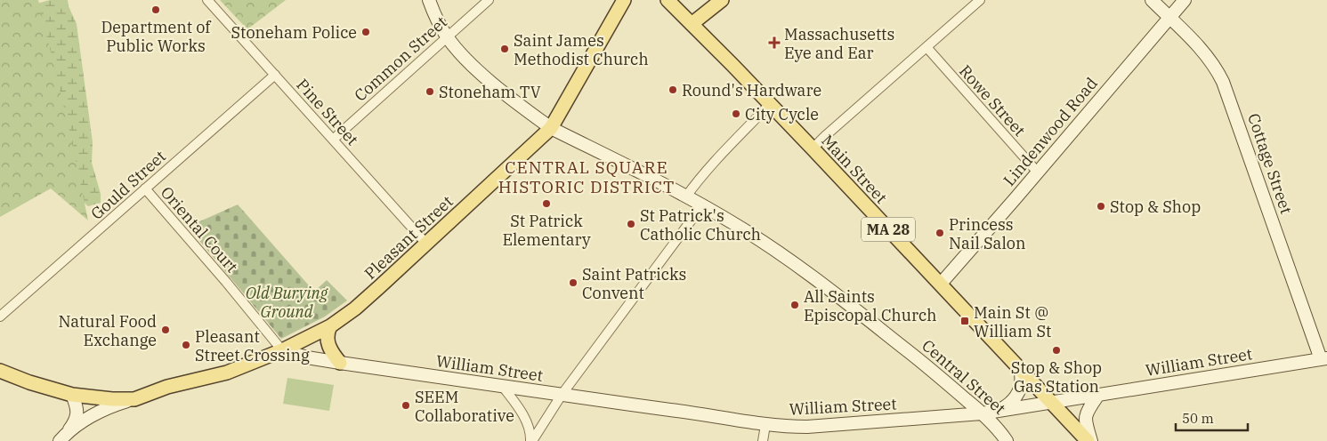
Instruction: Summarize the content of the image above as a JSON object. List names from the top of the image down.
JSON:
{
  "streets": {
    "main road": ["Main Street", "MA 28", "Pleasant Street"],
    "street": [
      "Common Street",
      "Rowe Street",
      "Pine Street",
      "Lindenwood Road",
      "Cottage Street",
      "Gould Street",
      "Oriental Court",
      "William Street",
      "Central Street"
    ]
  },
  "crossings": [
    ["Common Street", "Pine Street"],
    ["Common Street", "Central Street"],
    ["Rowe Street", "Lindenwood Road"],
    ["Pine Street", "Gould Street"],
    ["Pine Street", "Pleasant Street"],
    ["Lindenwood Road", "Cottage Street"],
    ["Lindenwood Road", "Main Street"],
    ["Cottage Street", "William Street"],
    ["Main Street", "William Street"],
    ["Gould Street", "Oriental Court"],
    ["Oriental Court", "Pleasant Street"],
    ["Oriental Court", "William Street"],
    ["Pleasant Street", "William Street"],
    ["Pleasant Street", "Central Street"],
    ["William Street", "Central Street"]
  ],
  "districts": ["CENTRAL SQUARE HISTORIC DISTRICT"],
  "parks": ["Old Burying Ground"],
  "places": {
    "other": [
      "Department of Public Works",
      "Stoneham Police",
      "Saint James Methodist Church",
      "Round's Hardware",
      "Stoneham TV",
      "City Cycle",
      "St Patrick Elementary",
      "Stop & Shop",
      "St Patrick's Catholic Church",
      "Princess Nail Salon",
      "Saint Patricks Convent",
      "All Saints Episcopal Church",
      "Natural Food Exchange",
      "Pleasant Street Crossing",
      "Stop & Shop Gas Station",
      "SEEM Collaborative"
    ],
    "health": ["Massachusetts Eye and Ear"],
    "transit": ["Main St @ William St"]
  },
  "scale_bar": "50 m"
}
